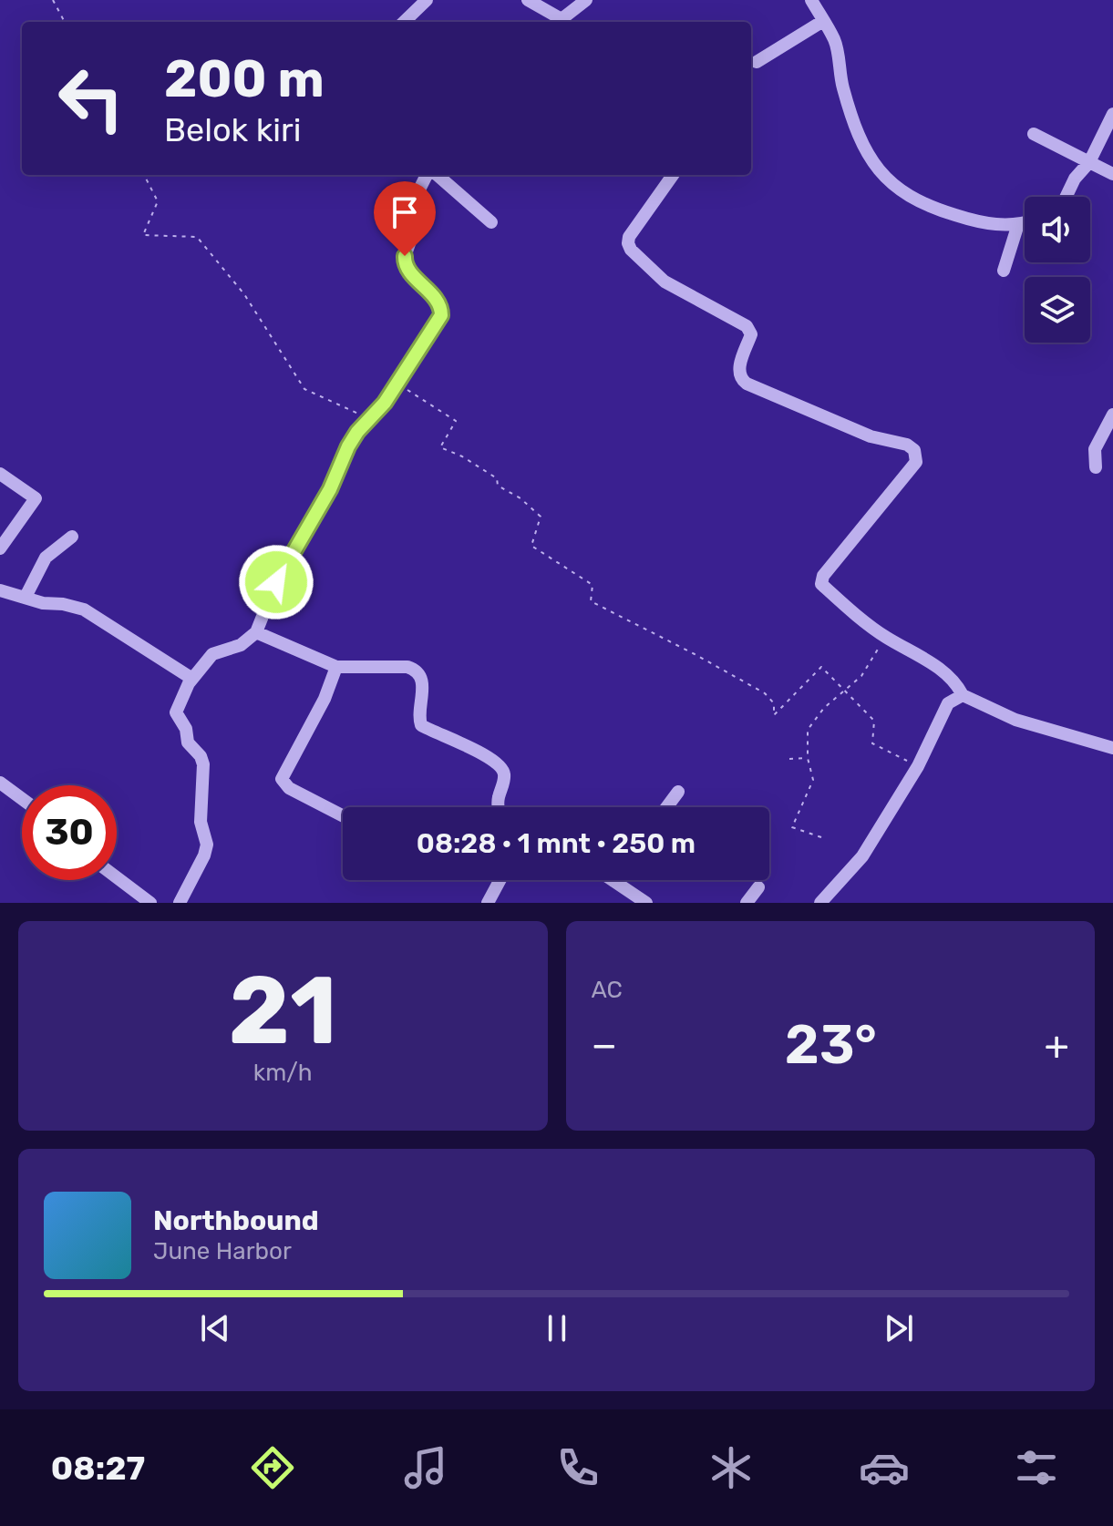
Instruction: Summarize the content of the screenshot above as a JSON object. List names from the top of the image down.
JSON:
{
  "page": {
    "turn": ["200 m", "Belok kiri"],
    "limit": "30",
    "trip": "08:28 · 1 mnt · 250 m",
    "tile": [
      ["21", "km/h"],
      "AC"
    ],
    "heat": ["−", "23°", "+"],
    "song": ["Northbound", "June Harbor"],
    "tabs": "08:27"
  }
}
